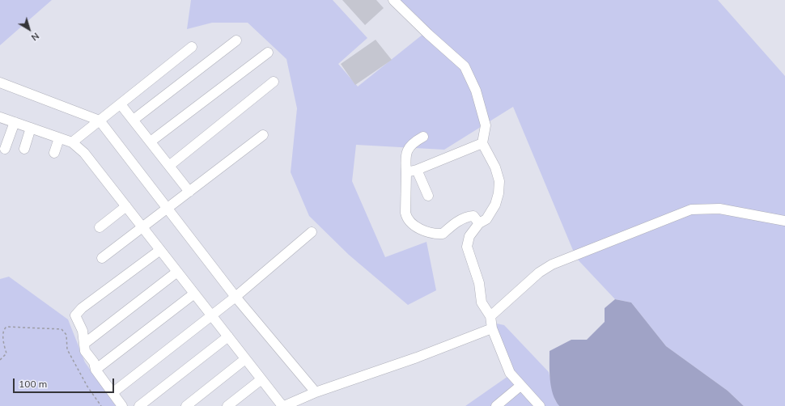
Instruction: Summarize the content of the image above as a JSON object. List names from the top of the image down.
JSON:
{
  "scale_bar": "100 m",
  "north": "bottom right"
}
